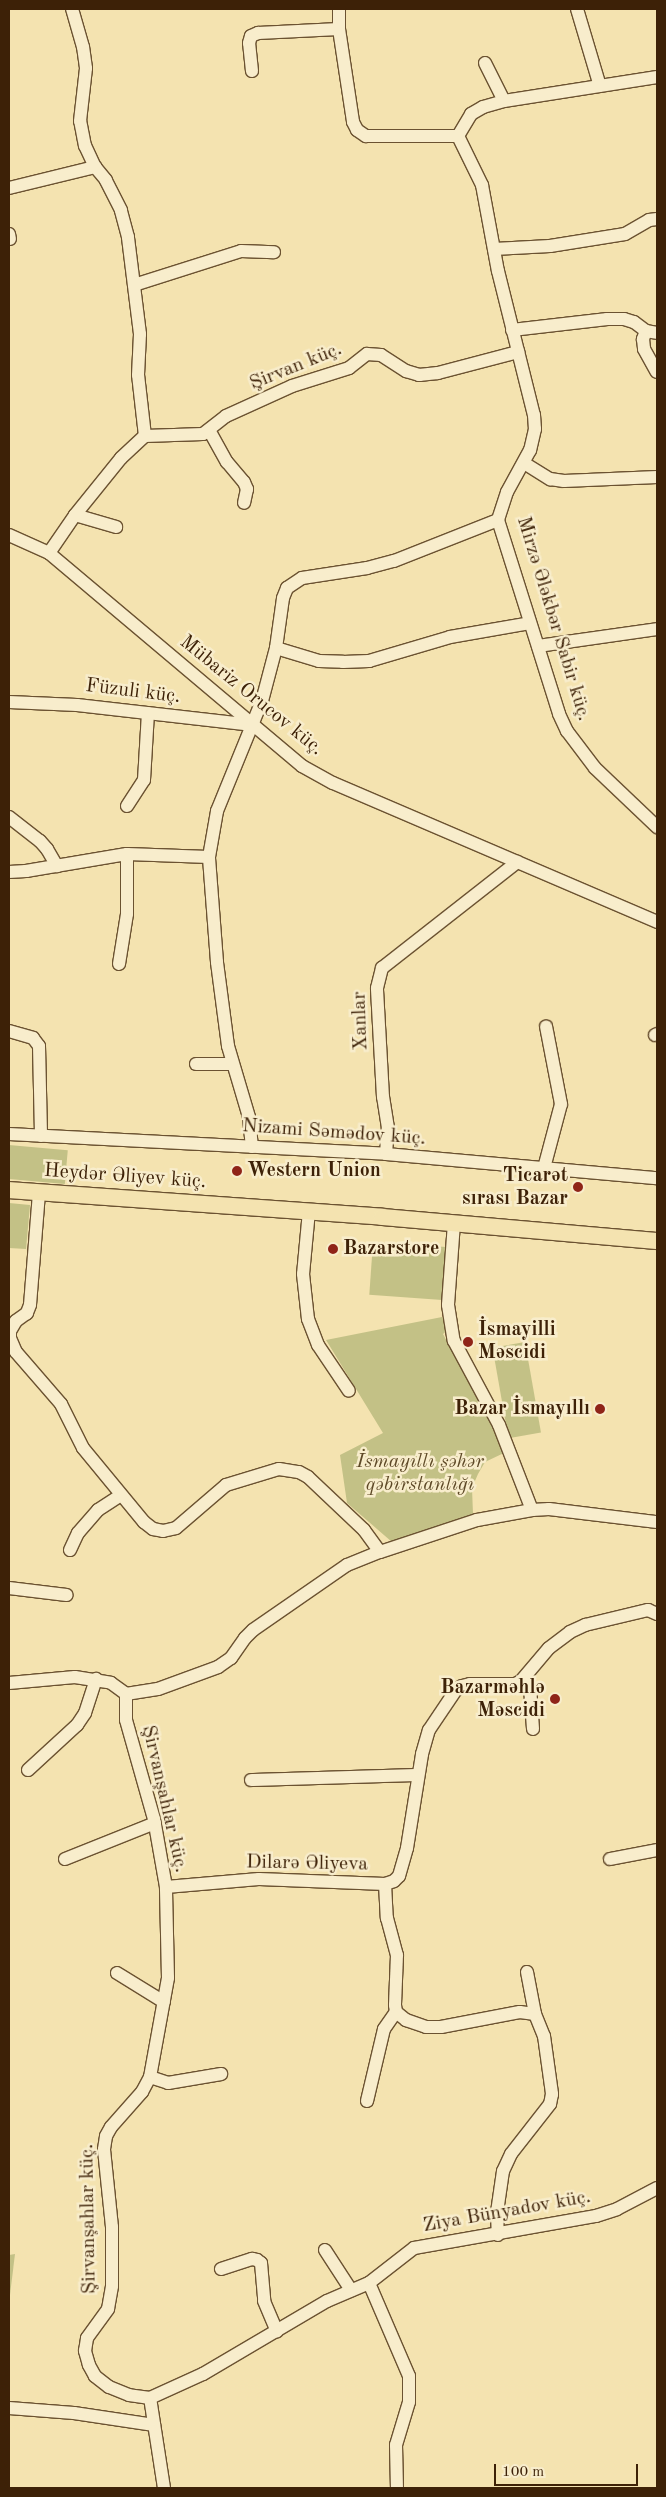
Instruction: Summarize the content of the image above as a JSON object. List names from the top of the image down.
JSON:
{
  "streets": {
    "main road": ["Heydər Əliyev küç."],
    "street": [
      "Şirvan küç.",
      "Mirzə Ələkbər Sabir küç.",
      "Füzuli küç.",
      "Mübariz Orucov küç.",
      "Xanlar",
      "Nizami Səmədov küç.",
      "Şirvanşahlar küç.",
      "Dilarə Əliyeva",
      "Ziya Bünyadov küç."
    ]
  },
  "crossings": [
    ["Şirvan küç.", "Mirzə Ələkbər Sabir küç."],
    ["Füzuli küç.", "Mübariz Orucov küç."],
    ["Mübariz Orucov küç.", "Xanlar"],
    ["Xanlar", "Nizami Səmədov küç."],
    ["Şirvanşahlar küç.", "Dilarə Əliyeva"],
    ["Şirvanşahlar küç.", "Ziya Bünyadov küç."]
  ],
  "parks": ["İsmayıllı şəhər qəbirstanlığı"],
  "places": [
    "Western Union",
    "Ticarət sırası Bazar",
    "Bazarstore",
    "İsmayilli Məscidi",
    "Bazar İsmayıllı",
    "Bazarməhlə Məscidi"
  ],
  "scale_bar": "100 m"
}
